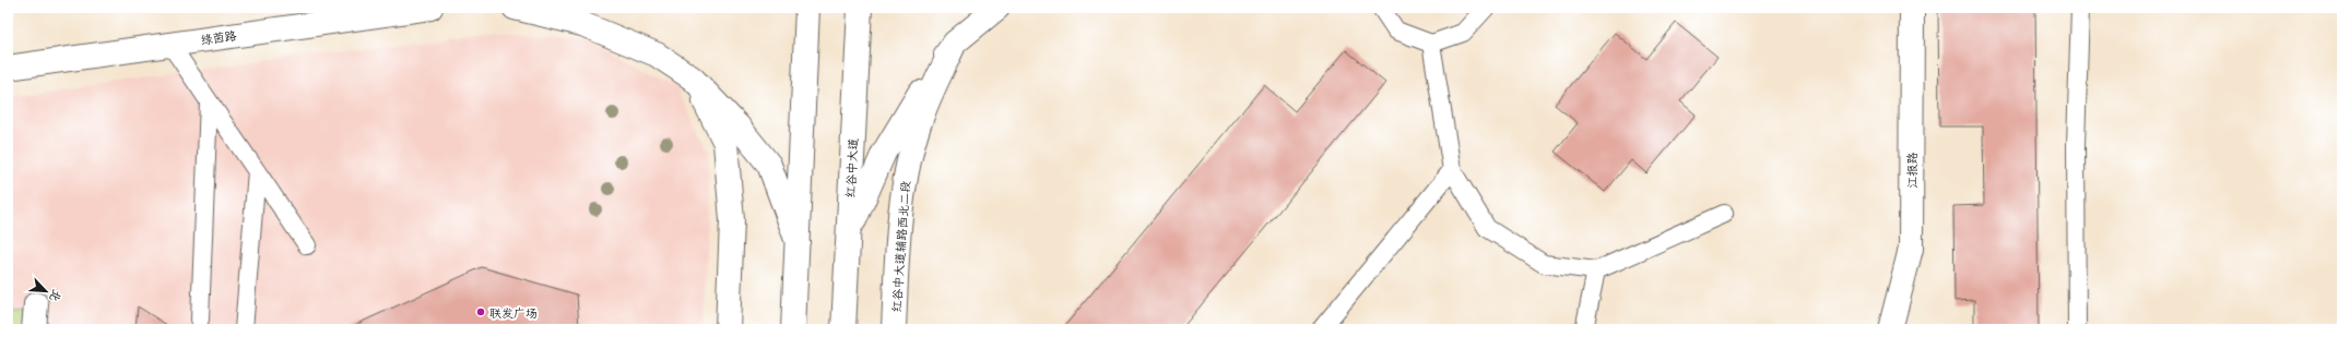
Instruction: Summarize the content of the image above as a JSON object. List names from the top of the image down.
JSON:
{
  "streets": {
    "main road": [
      "绿茵路",
      "红谷中大道",
      "江报路",
      "红谷中大道辅路西北二段"
    ]
  },
  "places": ["联发广场"],
  "north": "bottom right"
}
